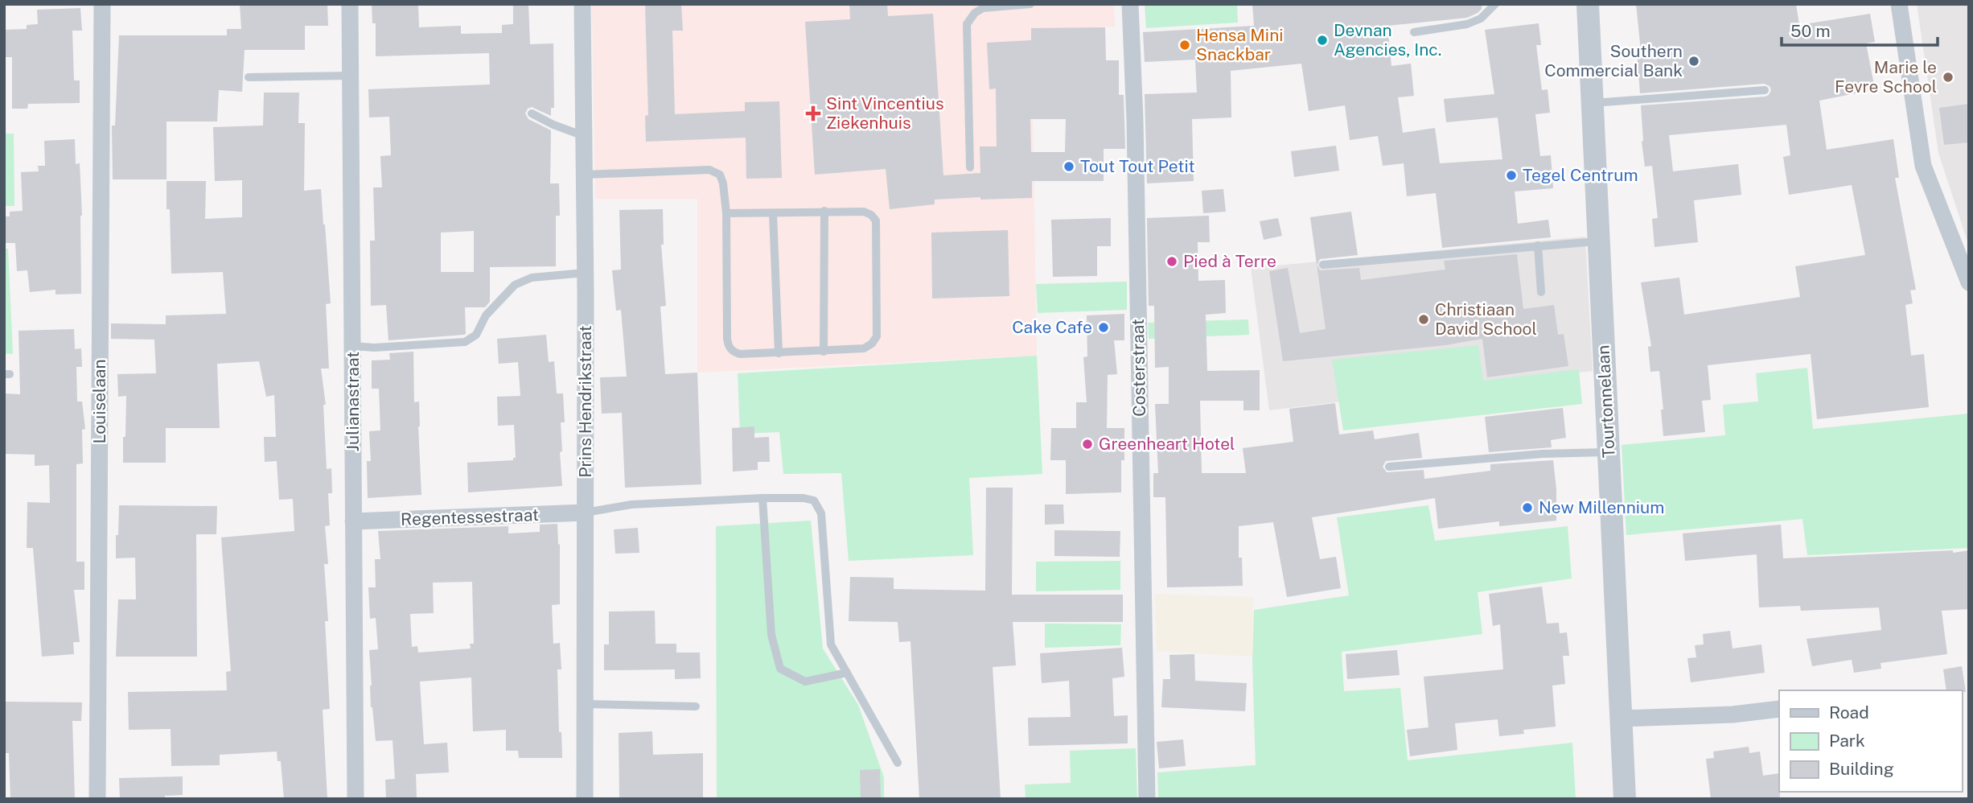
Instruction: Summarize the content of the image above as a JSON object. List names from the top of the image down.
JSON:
{
  "streets": {
    "street": [
      "Costerstraat",
      "Louiselaan",
      "Julianastraat",
      "Prins Hendrikstraat",
      "Tourtonnelaan",
      "Regentessestraat"
    ]
  },
  "crossings": [
    ["Julianastraat", "Regentessestraat"],
    ["Prins Hendrikstraat", "Regentessestraat"]
  ],
  "places": {
    "other": [
      "Devnan Agencies, Inc.",
      "Hensa Mini Snackbar",
      "Southern Commercial Bank",
      "Marie le Fevre School",
      "Tout Tout Petit",
      "Tegel Centrum",
      "Pied à Terre",
      "Christiaan David School",
      "Cake Cafe",
      "Greenheart Hotel",
      "New Millennium"
    ],
    "health": ["Sint Vincentius Ziekenhuis"]
  },
  "legend": ["Road", "Park", "Building"],
  "scale_bar": "50 m"
}
